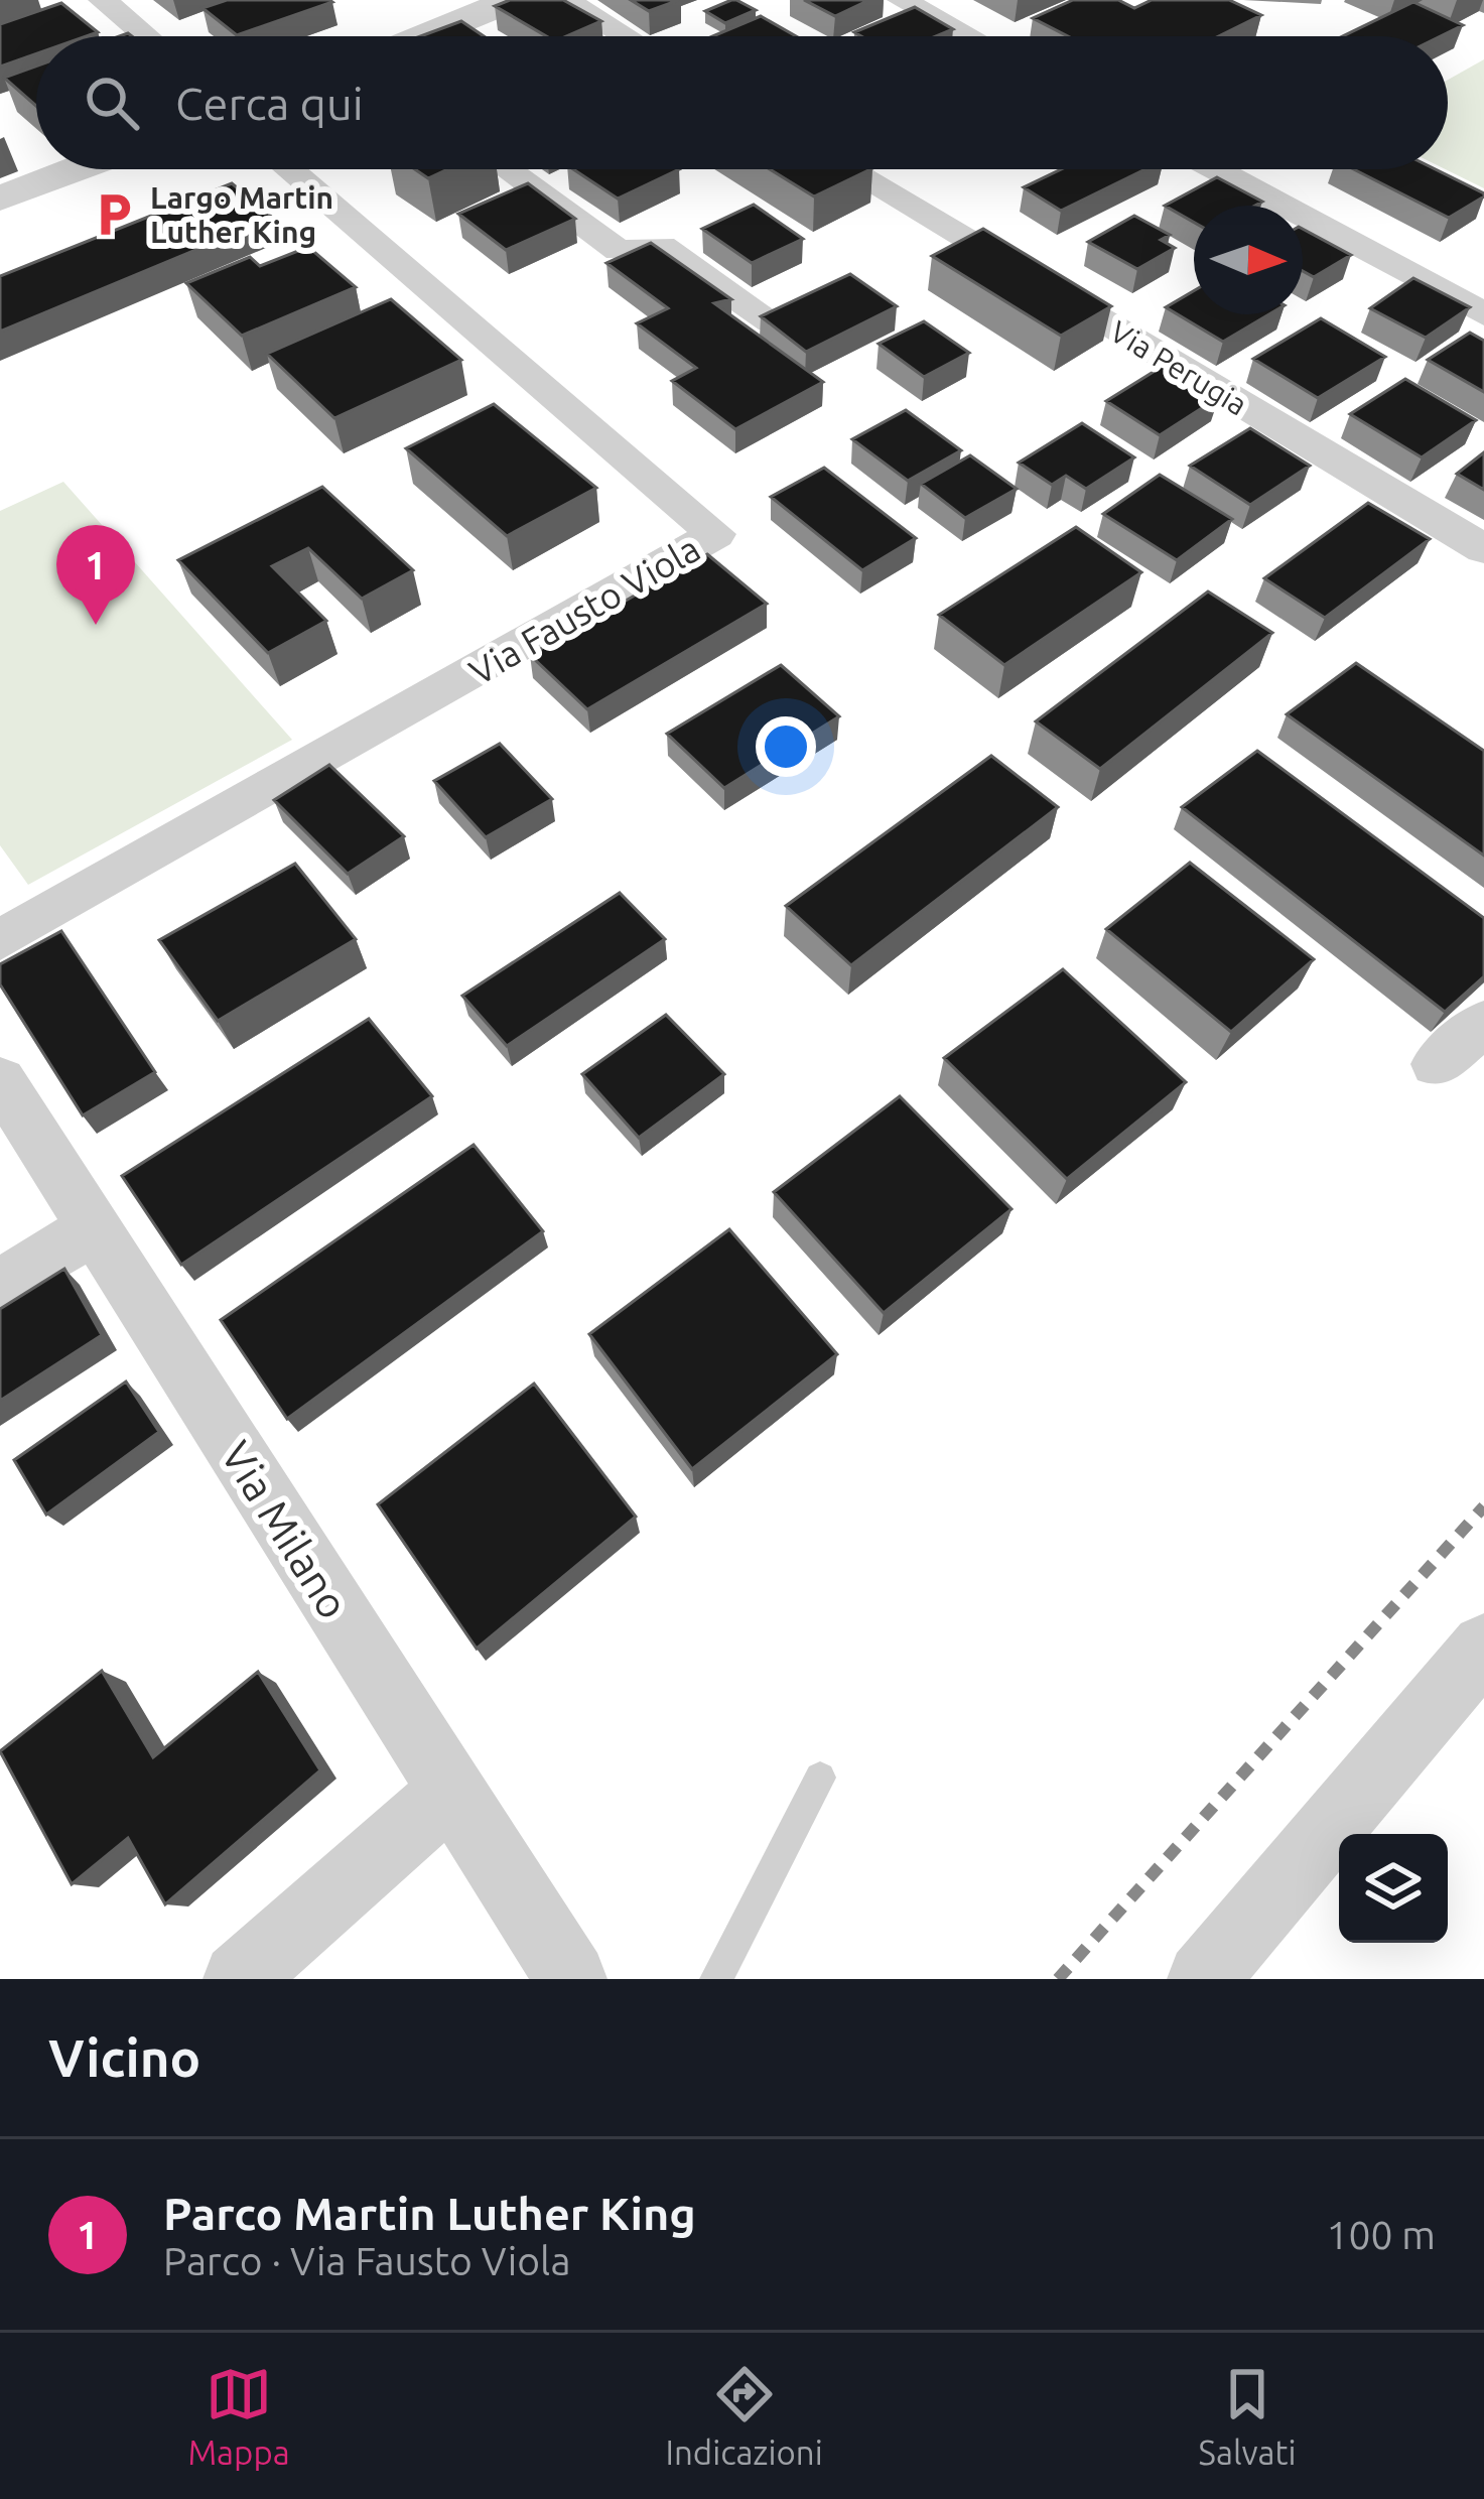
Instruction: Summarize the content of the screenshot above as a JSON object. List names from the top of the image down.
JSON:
{
  "streets": {
    "street": ["Via Perugia", "Via Fausto Viola", "Via Milano"]
  },
  "places": {
    "parking": ["Largo Martin Luther King"]
  },
  "north": "right",
  "page": {
    "search": "Cerca qui",
    "pins": "1",
    "heading": "Vicino",
    "list": [
      {
        "mark": "1",
        "name": "Parco Martin Luther King",
        "note": "Parco · Via Fausto Viola",
        "value": "100 m"
      }
    ],
    "nav": ["Mappa", "Indicazioni", "Salvati"]
  }
}
